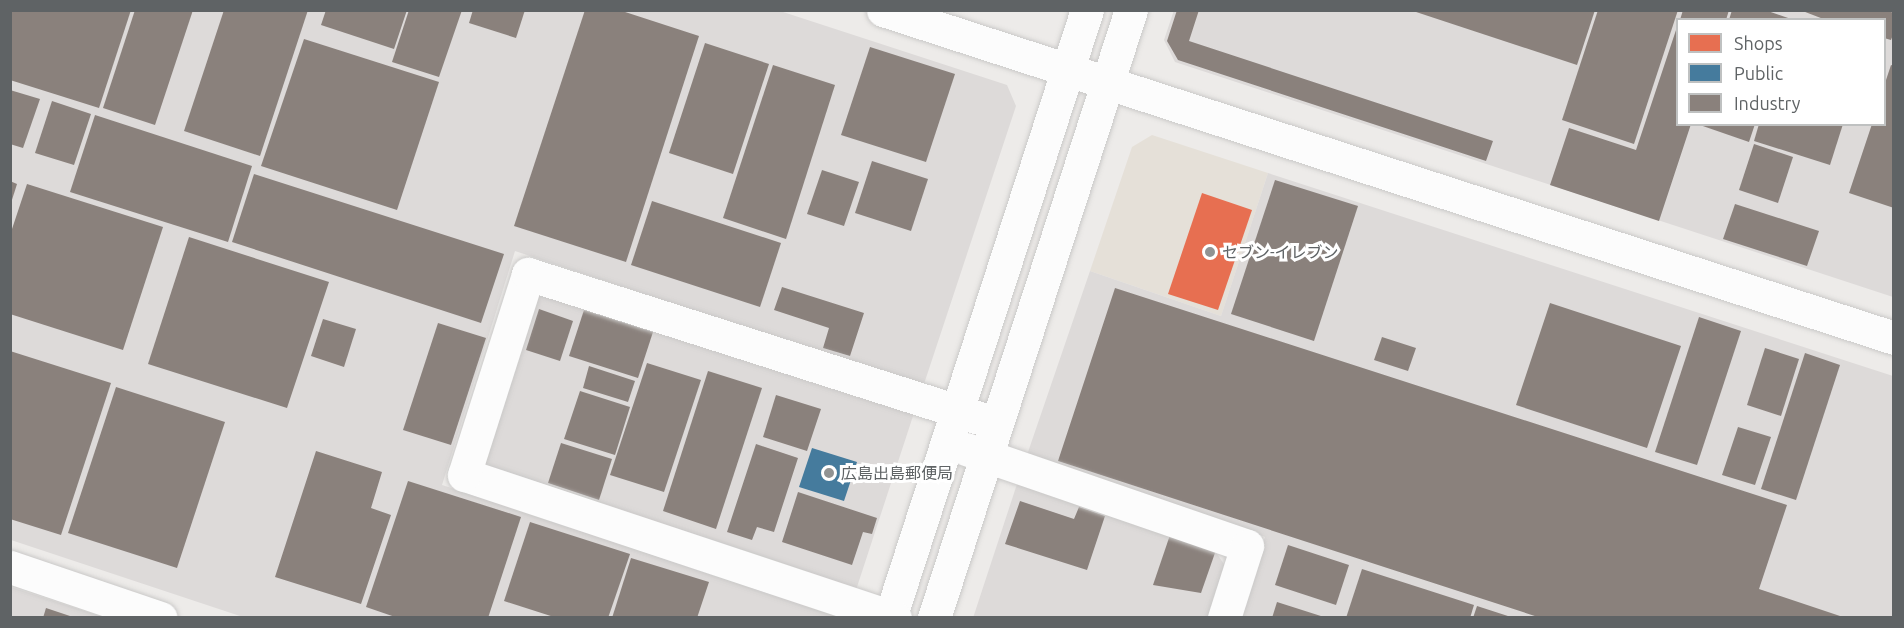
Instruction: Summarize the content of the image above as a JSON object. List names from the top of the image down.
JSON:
{
  "places": ["セブン-イレブン", "広島出島郵便局"],
  "legend": ["Shops", "Public", "Industry"]
}
